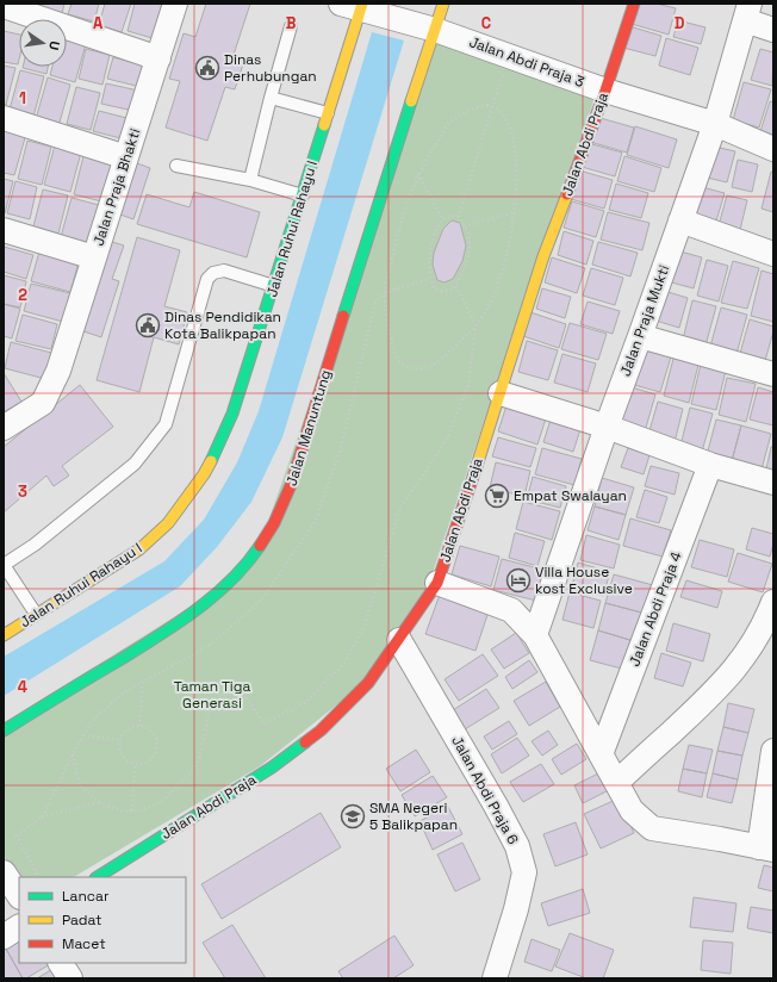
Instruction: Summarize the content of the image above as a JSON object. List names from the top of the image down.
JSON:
{
  "streets": {
    "street": [
      "Jalan Abdi Praja 3",
      "Jalan Abdi Praja",
      "Jalan Praja Bhakti",
      "Jalan Ruhui Rahayu I",
      "Jalan Praja Mukti",
      "Jalan Manuntung",
      "Jalan Abdi Praja 4",
      "Jalan Abdi Praja 6"
    ]
  },
  "crossings": [
    ["Jalan Abdi Praja 3", "Jalan Abdi Praja"],
    ["Jalan Abdi Praja 3", "Jalan Ruhui Rahayu I"],
    ["Jalan Abdi Praja 3", "Jalan Praja Mukti"],
    ["Jalan Abdi Praja 3", "Jalan Manuntung"],
    ["Jalan Abdi Praja", "Jalan Abdi Praja 6"]
  ],
  "parks": ["Taman Tiga Generasi"],
  "places": {
    "public building": ["Dinas Perhubungan", "Dinas Pendidikan Kota Balikpapan"],
    "supermarket": ["Empat Swalayan"],
    "hotel": ["Villa House kost Exclusive"],
    "school or university": ["SMA Negeri 5 Balikpapan"]
  },
  "legend": ["Lancar", "Padat", "Macet"],
  "north": "right",
  "grid": {
    "columns": [
      "A",
      "B",
      "C",
      "D"
    ],
    "rows": [
      "1",
      "2",
      "3",
      "4"
    ]
  }
}
